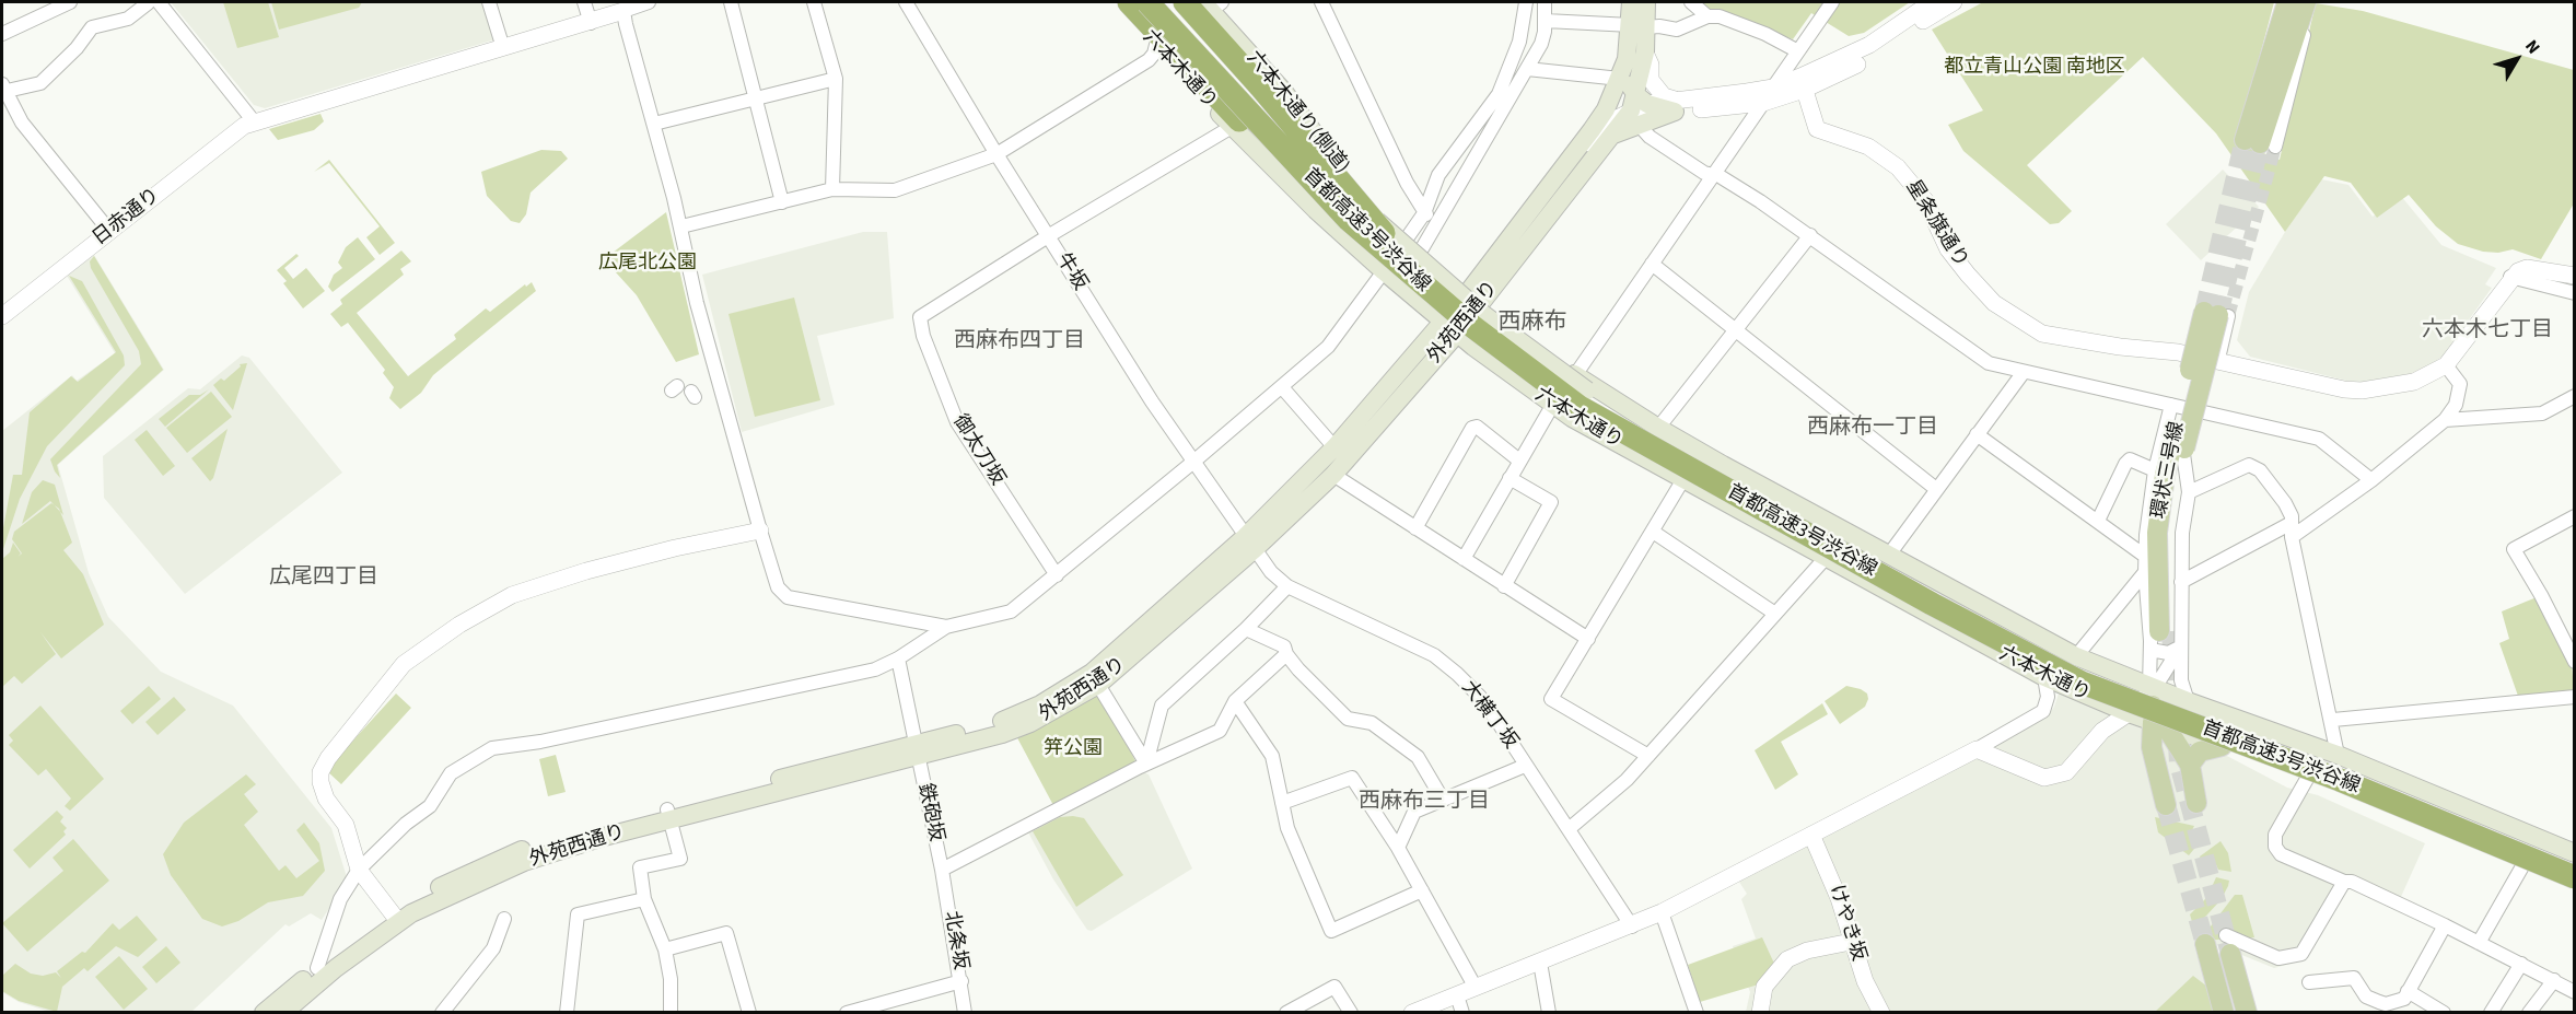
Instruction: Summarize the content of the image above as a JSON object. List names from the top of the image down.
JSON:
{
  "streets": {
    "highway": ["首都高速3号渋谷線"],
    "main road": [
      "六本木通り",
      "六本木通り(側道)",
      "外苑西通り",
      "環状三号線"
    ],
    "street": [
      "日赤通り",
      "星条旗通り",
      "牛坂",
      "御太刀坂",
      "大横丁坂",
      "鉄砲坂",
      "けやき坂",
      "北条坂"
    ]
  },
  "crossings": [
    ["六本木通り", "六本木通り(側道)"],
    ["六本木通り", "外苑西通り"],
    ["牛坂", "外苑西通り"],
    ["牛坂", "御太刀坂"],
    ["牛坂", "大横丁坂"],
    ["外苑西通り", "大横丁坂"],
    ["外苑西通り", "鉄砲坂"],
    ["鉄砲坂", "北条坂"]
  ],
  "districts": [
    "西麻布",
    "六本木七丁目",
    "西麻布四丁目",
    "西麻布一丁目",
    "広尾四丁目",
    "西麻布三丁目"
  ],
  "parks": ["都立青山公園 南地区", "広尾北公園", "笄公園"],
  "north": "top right"
}
